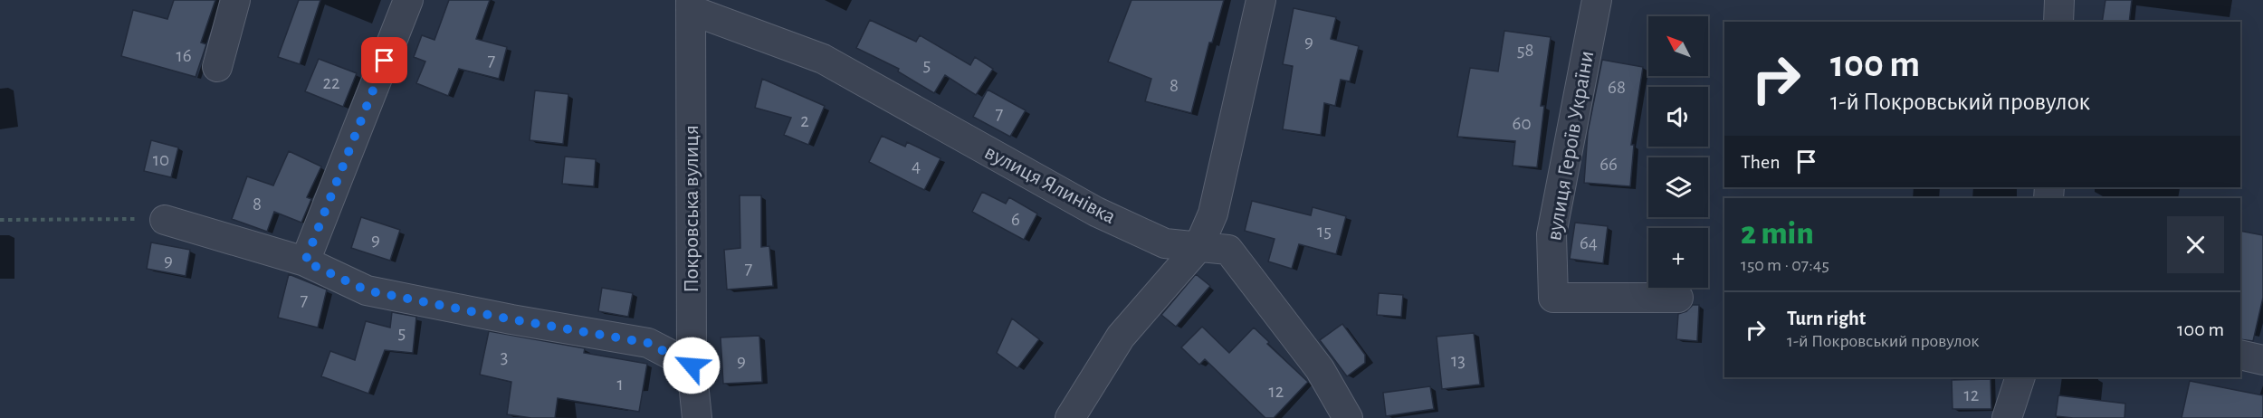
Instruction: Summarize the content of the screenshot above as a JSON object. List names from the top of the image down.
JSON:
{
  "streets": {
    "street": ["вулиця Героїв України", "вулиця Ялинівка", "Покровська вулиця"]
  },
  "crossings": [
    ["вулиця Ялинівка", "Покровська вулиця"]
  ],
  "house_numbers": [
    "9",
    "58",
    "16",
    "7",
    "5",
    "22",
    "8",
    "68",
    "7",
    "2",
    "60",
    "10",
    "66",
    "4",
    "8",
    "6",
    "15",
    "9",
    "64",
    "9",
    "7",
    "7",
    "5",
    "3",
    "9",
    "13",
    "1",
    "12",
    "12"
  ],
  "north": "top left",
  "page": {
    "map_buttons": "+",
    "turn": ["100 m", "1-й Покровський провулок"],
    "then": "Then",
    "heading": ["2 min", "150 m · 07:45"],
    "list": [
      {
        "name": "Turn right",
        "note": "1-й Покровський провулок",
        "value": "100 m"
      }
    ]
  }
}
